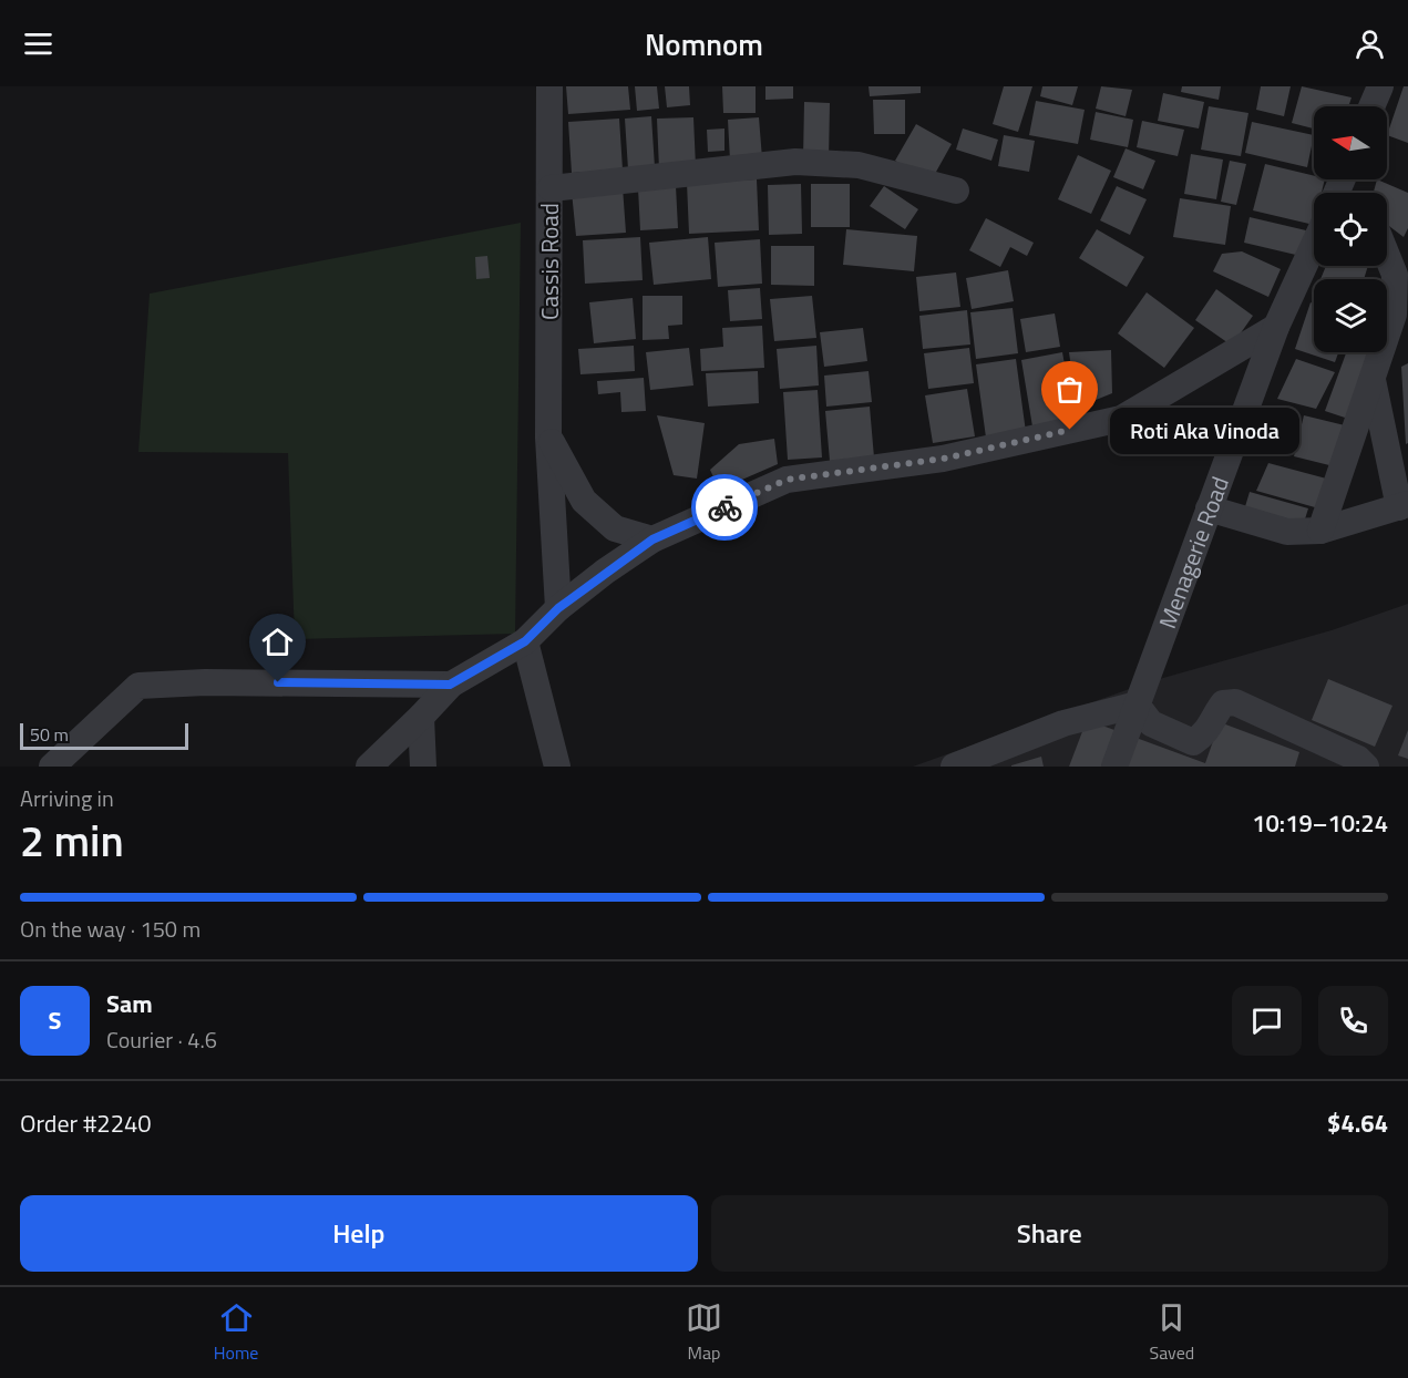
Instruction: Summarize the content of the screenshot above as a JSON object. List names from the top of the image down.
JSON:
{
  "streets": {
    "street": ["Cassis Road", "Menagerie Road"]
  },
  "places": ["Roti Aka Vinoda"],
  "scale_bar": "50 m",
  "north": "left",
  "page": {
    "header": "Nomnom",
    "bubble": "Roti Aka Vinoda",
    "scale": "50 m",
    "heading": ["2 min", "Arriving in", "10:19–10:24"],
    "panel": [
      "Sam",
      "Courier · 4.6",
      "Order #2240",
      "$4.64"
    ],
    "bar": "On the way · 150 m",
    "round": "S",
    "buttons": ["Help", "Share"],
    "tabs": ["Home", "Map", "Saved"]
  }
}
